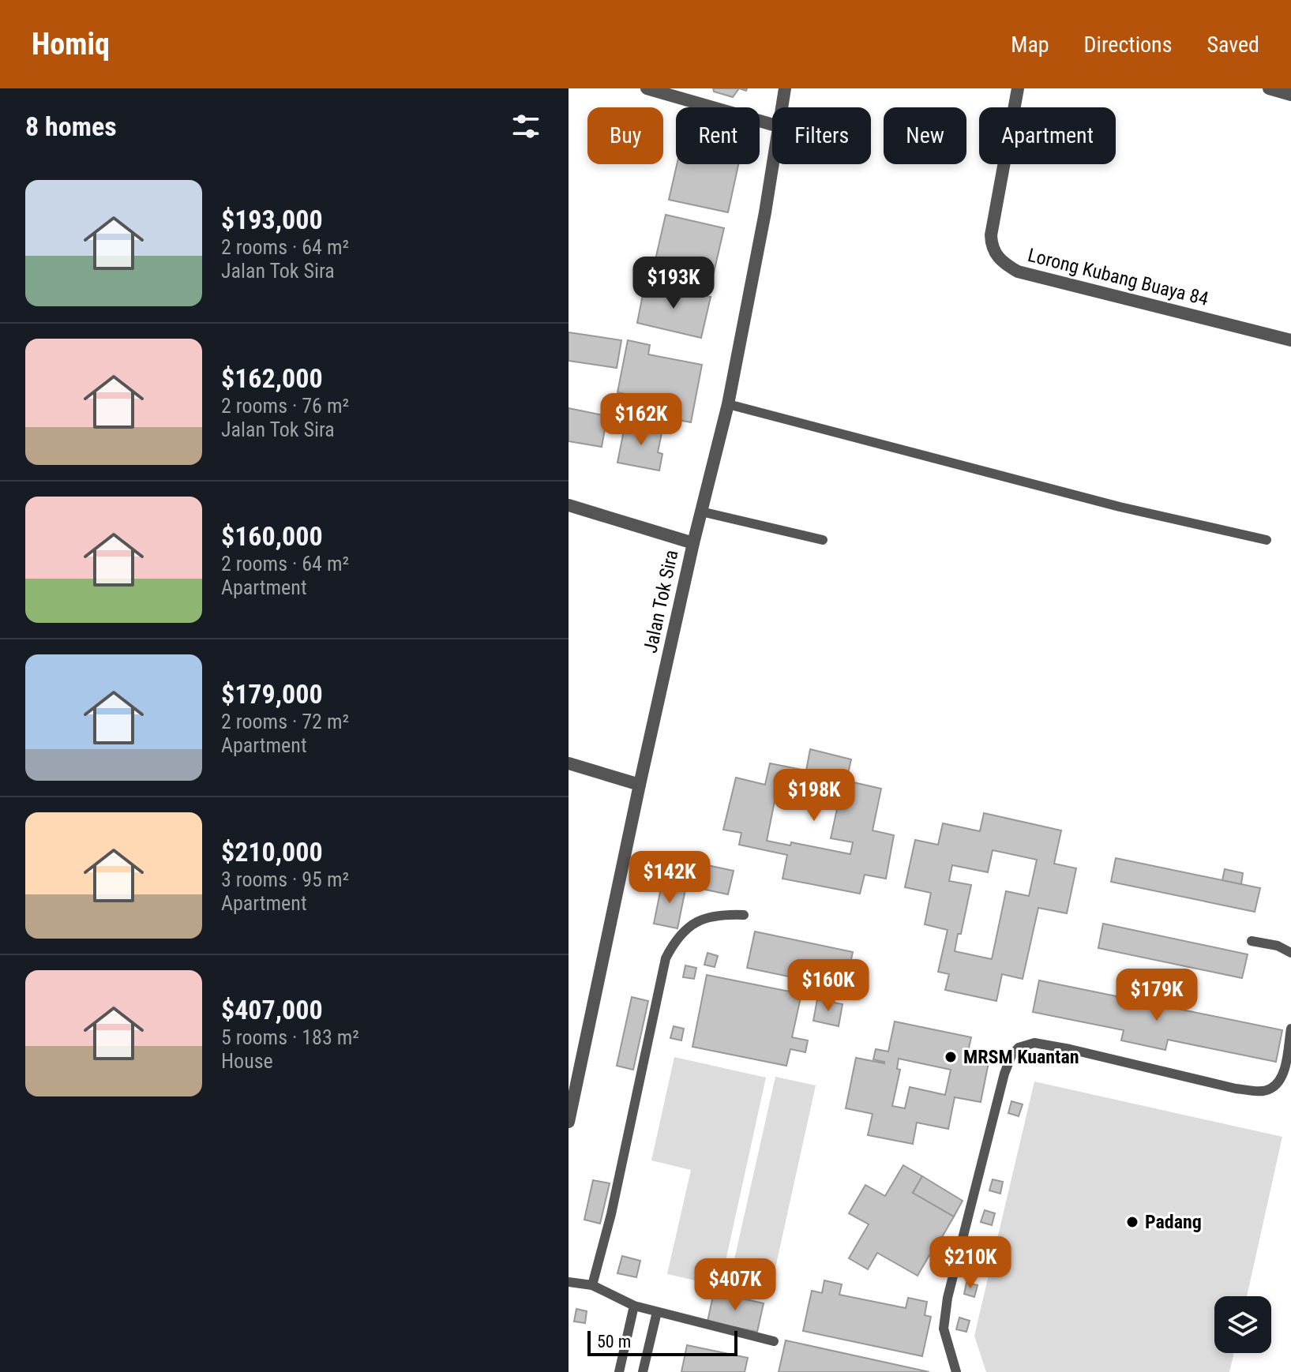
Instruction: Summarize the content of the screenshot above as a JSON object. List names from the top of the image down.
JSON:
{
  "streets": {
    "street": ["Lorong Kubang Buaya 84", "Jalan Tok Sira"]
  },
  "places": ["MRSM Kuantan", "Padang"],
  "scale_bar": "50 m",
  "page": {
    "header": "Homiq",
    "nav": ["Map", "Directions", "Saved"],
    "heading": "8 homes",
    "chip": [
      "Buy",
      "Rent",
      "Filters",
      "New",
      "Apartment"
    ],
    "list": [
      {
        "name": "$193,000",
        "note": "2 rooms · 64 m² · Jalan Tok Sira"
      },
      {
        "name": "$162,000",
        "note": "2 rooms · 76 m² · Jalan Tok Sira"
      },
      {
        "name": "$160,000",
        "note": "2 rooms · 64 m² · Apartment"
      },
      {
        "name": "$179,000",
        "note": "2 rooms · 72 m² · Apartment"
      },
      {
        "name": "$210,000",
        "note": "3 rooms · 95 m² · Apartment"
      },
      {
        "name": "$407,000",
        "note": "5 rooms · 183 m² · House"
      }
    ],
    "price": [
      "$193K",
      "$162K",
      "$198K",
      "$142K",
      "$160K",
      "$179K",
      "$210K",
      "$407K"
    ],
    "scale": "50 m"
  }
}
